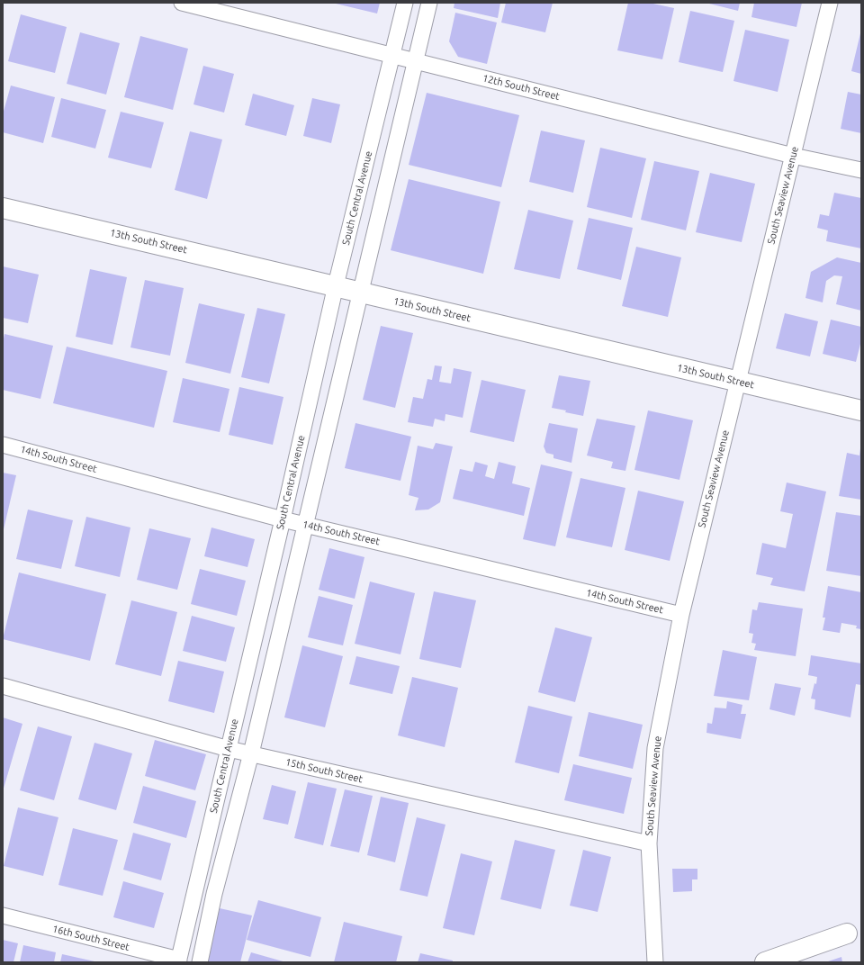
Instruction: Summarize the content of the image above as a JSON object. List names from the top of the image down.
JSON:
{
  "streets": {
    "street": [
      "12th South Street",
      "South Seaview Avenue",
      "South Central Avenue",
      "13th South Street",
      "14th South Street",
      "15th South Street",
      "16th South Street"
    ]
  },
  "crossings": [
    ["12th South Street", "South Seaview Avenue"],
    ["12th South Street", "South Central Avenue"],
    ["South Seaview Avenue", "13th South Street"],
    ["South Seaview Avenue", "14th South Street"],
    ["South Seaview Avenue", "15th South Street"],
    ["South Central Avenue", "13th South Street"],
    ["South Central Avenue", "14th South Street"],
    ["South Central Avenue", "15th South Street"],
    ["South Central Avenue", "16th South Street"]
  ]
}
